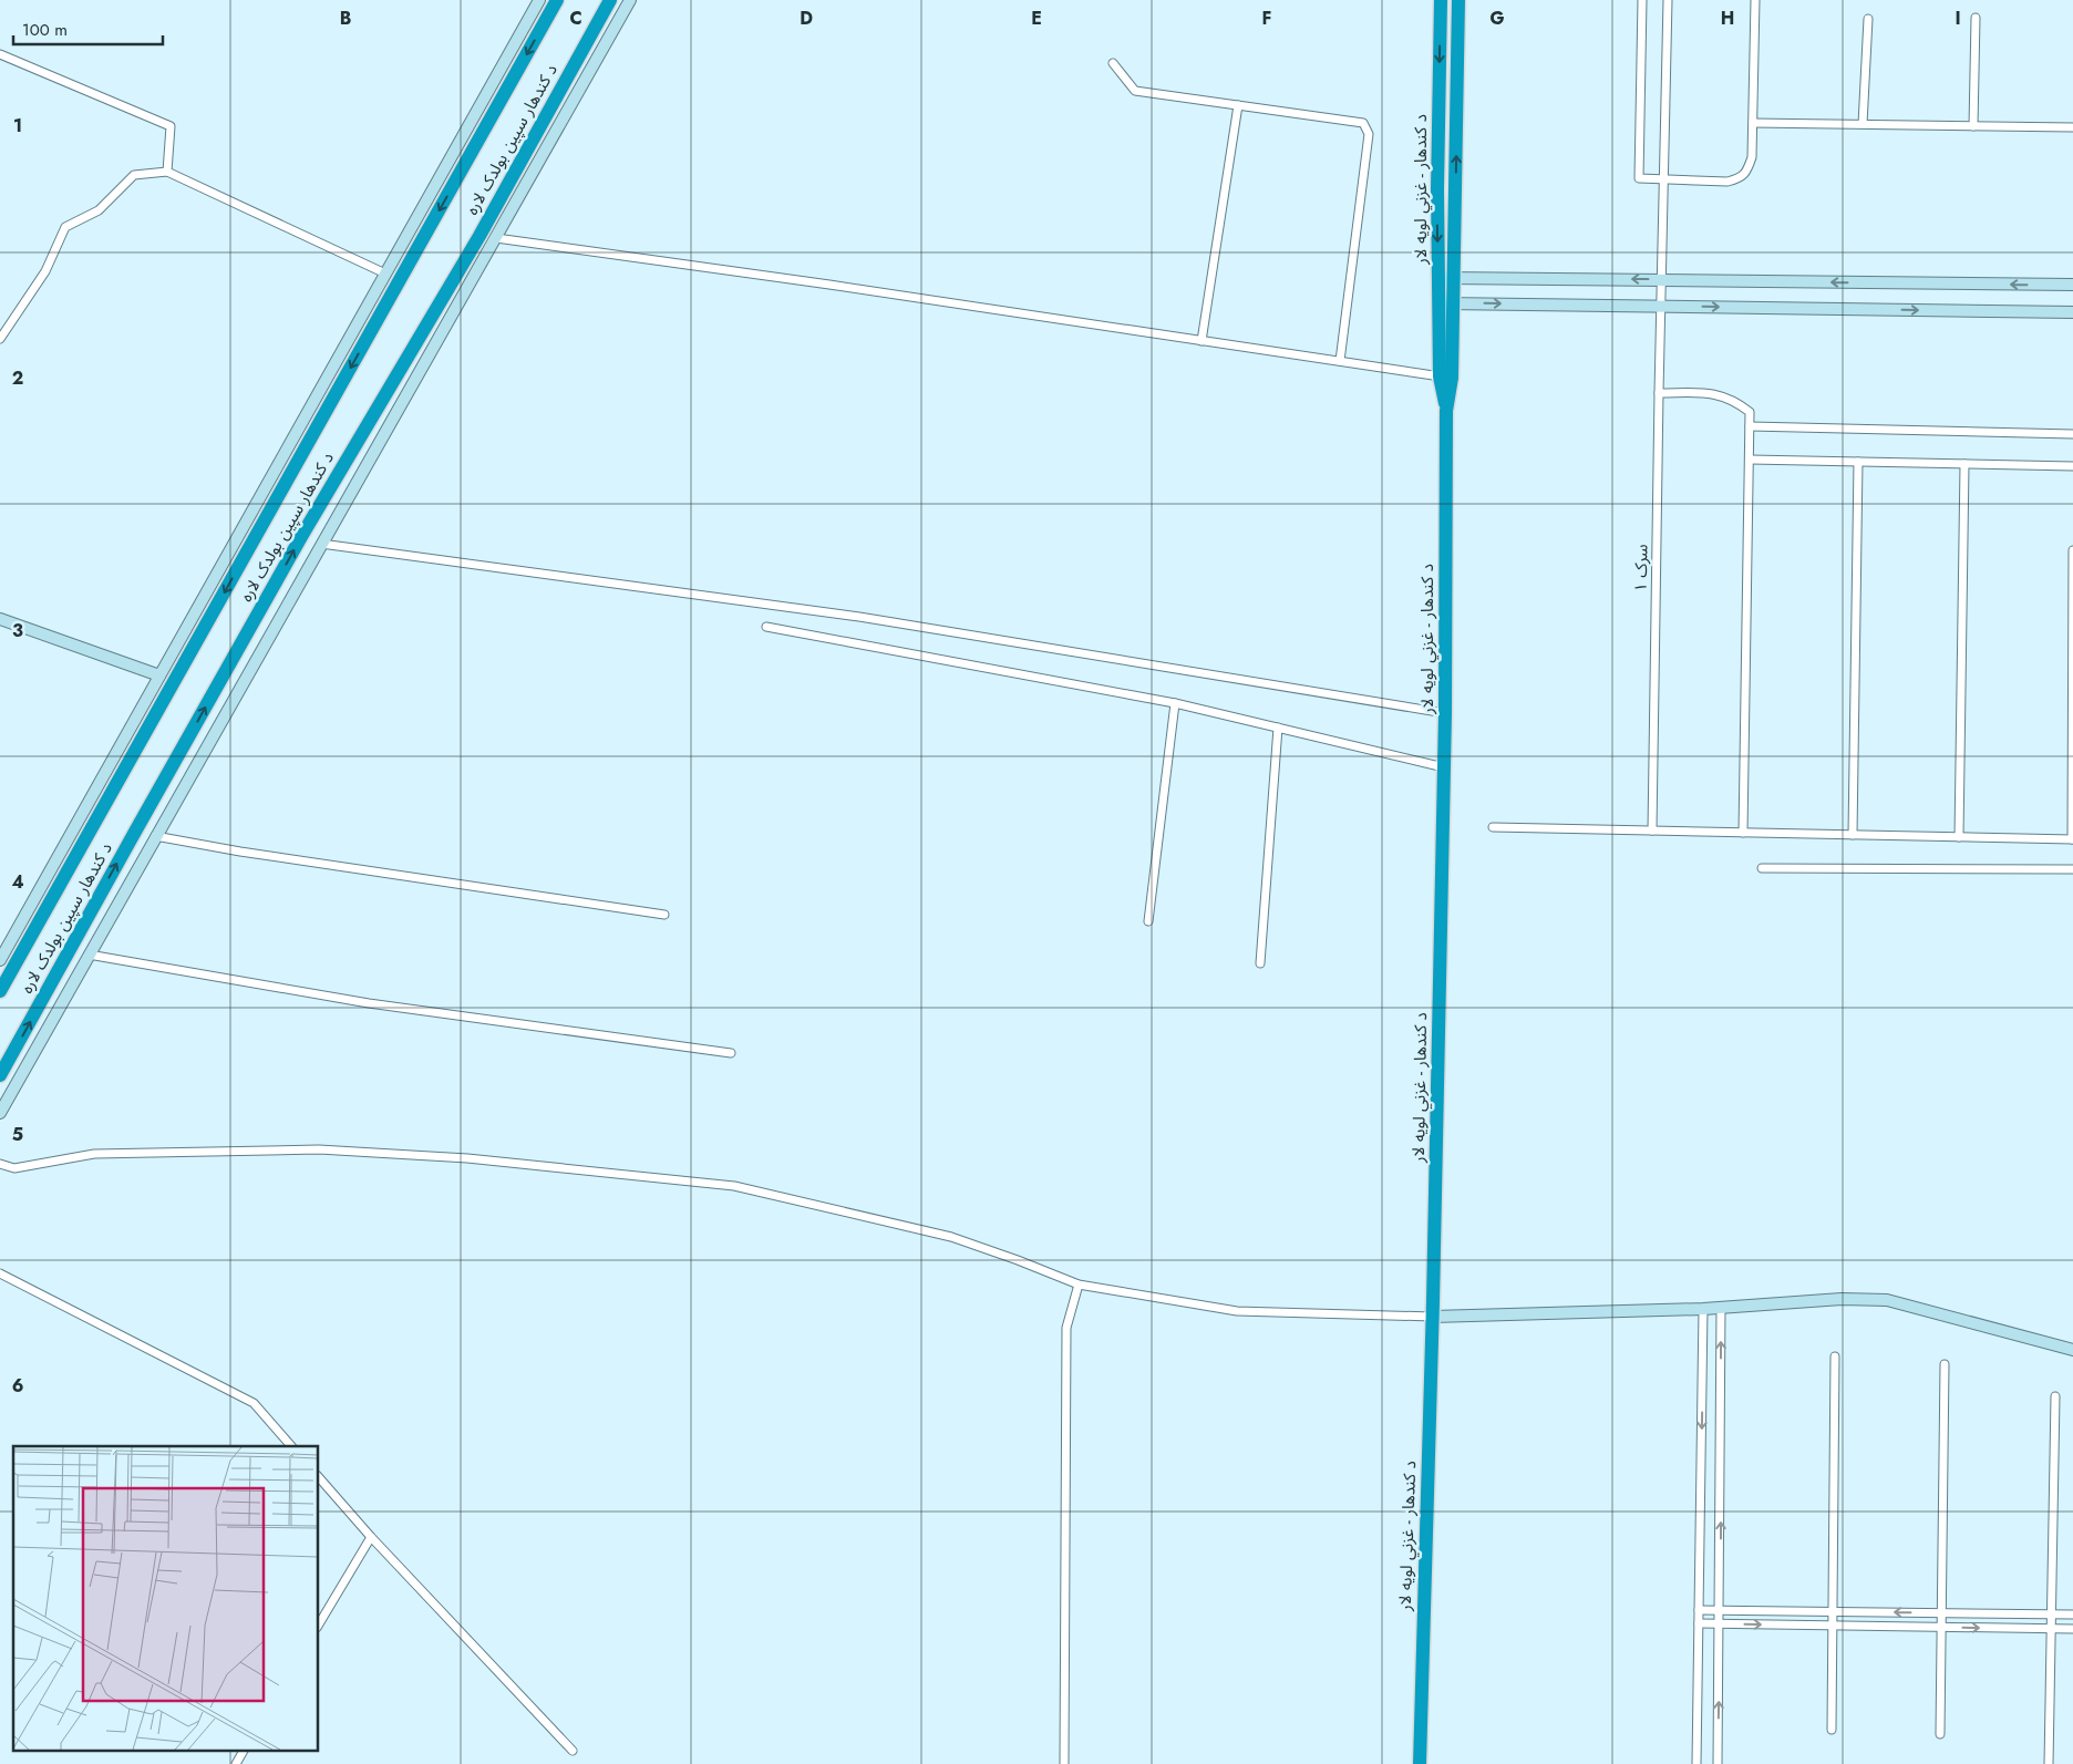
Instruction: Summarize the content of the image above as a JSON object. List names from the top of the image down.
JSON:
{
  "streets": {
    "highway": ["د کندهار سپین بولدک لاره", "د کندهار - غزني لويه لار"],
    "street": ["سرک ۱"]
  },
  "scale_bar": "100 m",
  "grid": {
    "columns": [
      "B",
      "C",
      "D",
      "E",
      "F",
      "G",
      "H",
      "I"
    ],
    "rows": [
      "1",
      "2",
      "3",
      "4",
      "5",
      "6"
    ]
  }
}
